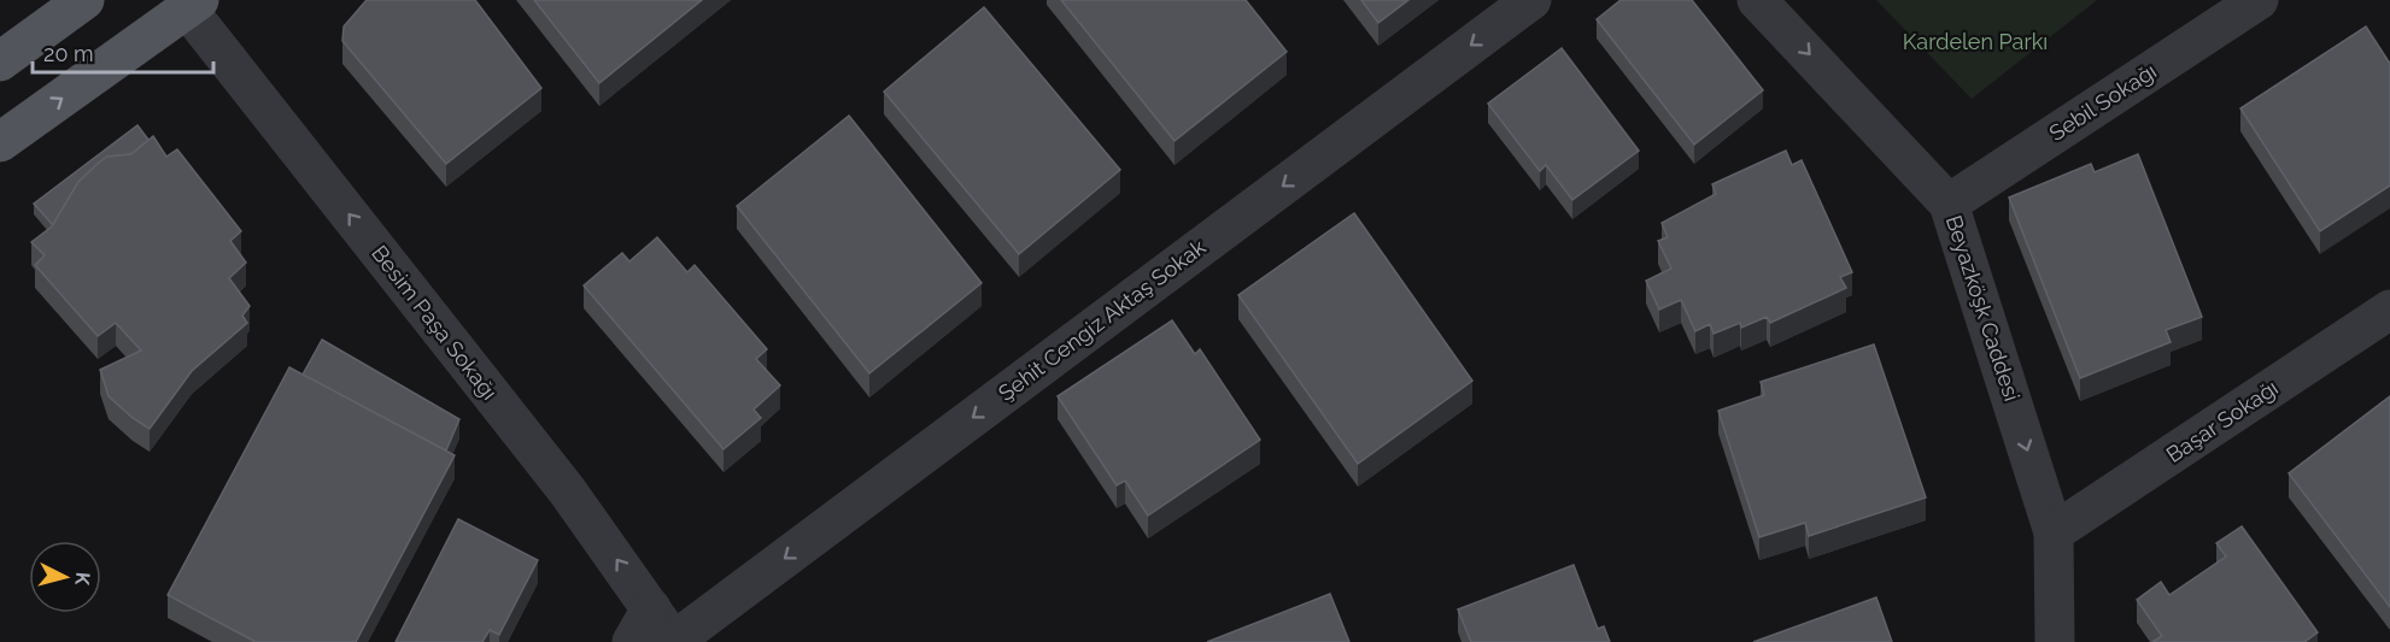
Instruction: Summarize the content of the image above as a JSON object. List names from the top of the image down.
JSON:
{
  "streets": {
    "street": [
      "Sebil Sokağı",
      "Beyazköşk Caddesi",
      "Şehit Cengiz Aktaş Sokak",
      "Besim Paşa Sokağı",
      "Başar Sokağı"
    ]
  },
  "crossings": [
    ["Sebil Sokağı", "Beyazköşk Caddesi"],
    ["Beyazköşk Caddesi", "Başar Sokağı"],
    ["Şehit Cengiz Aktaş Sokak", "Besim Paşa Sokağı"]
  ],
  "one_way": ["Beyazköşk Caddesi", "Şehit Cengiz Aktaş Sokak", "Besim Paşa Sokağı"],
  "parks": ["Kardelen Parkı"],
  "scale_bar": "20 m",
  "north": "right"
}
